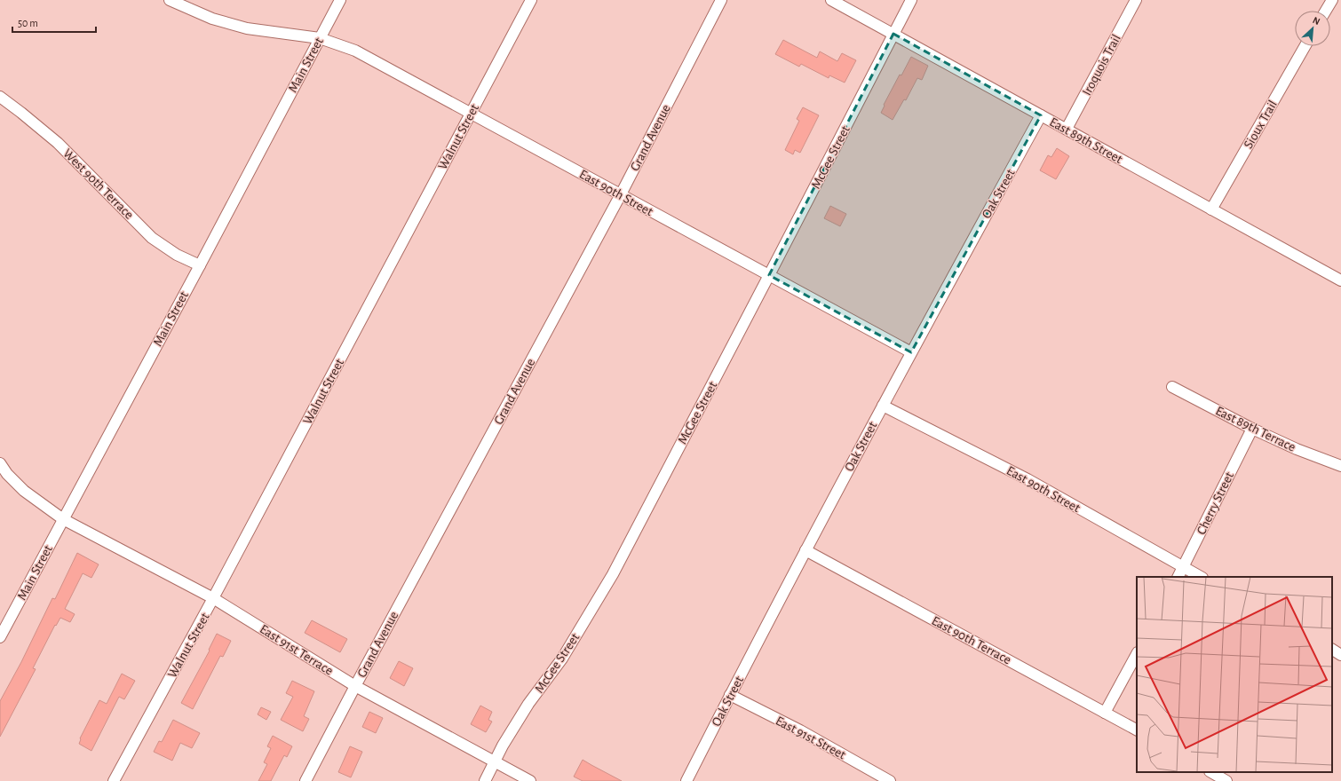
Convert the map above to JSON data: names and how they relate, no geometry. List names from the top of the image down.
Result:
{
  "streets": {
    "street": [
      "Main Street",
      "Iroquois Trail",
      "Sioux Trail",
      "Walnut Street",
      "Grand Avenue",
      "East 89th Street",
      "McGee Street",
      "West 90th Terrace",
      "East 90th Street",
      "Oak Street",
      "East 89th Terrace",
      "Cherry Street",
      "East 90th Terrace",
      "East 91st Terrace",
      "East 91st Street"
    ]
  },
  "crossings": [
    ["Main Street", "West 90th Terrace"],
    ["Main Street", "East 90th Street"],
    ["Main Street", "East 91st Terrace"],
    ["Iroquois Trail", "East 89th Street"],
    ["Sioux Trail", "East 89th Street"],
    ["Walnut Street", "East 90th Street"],
    ["Walnut Street", "East 91st Terrace"],
    ["Grand Avenue", "East 90th Street"],
    ["Grand Avenue", "East 91st Terrace"],
    ["East 89th Street", "McGee Street"],
    ["East 89th Street", "Oak Street"],
    ["McGee Street", "East 90th Street"],
    ["McGee Street", "East 91st Terrace"],
    ["East 90th Street", "Oak Street"],
    ["East 90th Street", "Cherry Street"],
    ["Oak Street", "East 90th Terrace"],
    ["Oak Street", "East 91st Street"],
    ["East 89th Terrace", "Cherry Street"]
  ],
  "scale_bar": "50 m",
  "north": "top right"
}
